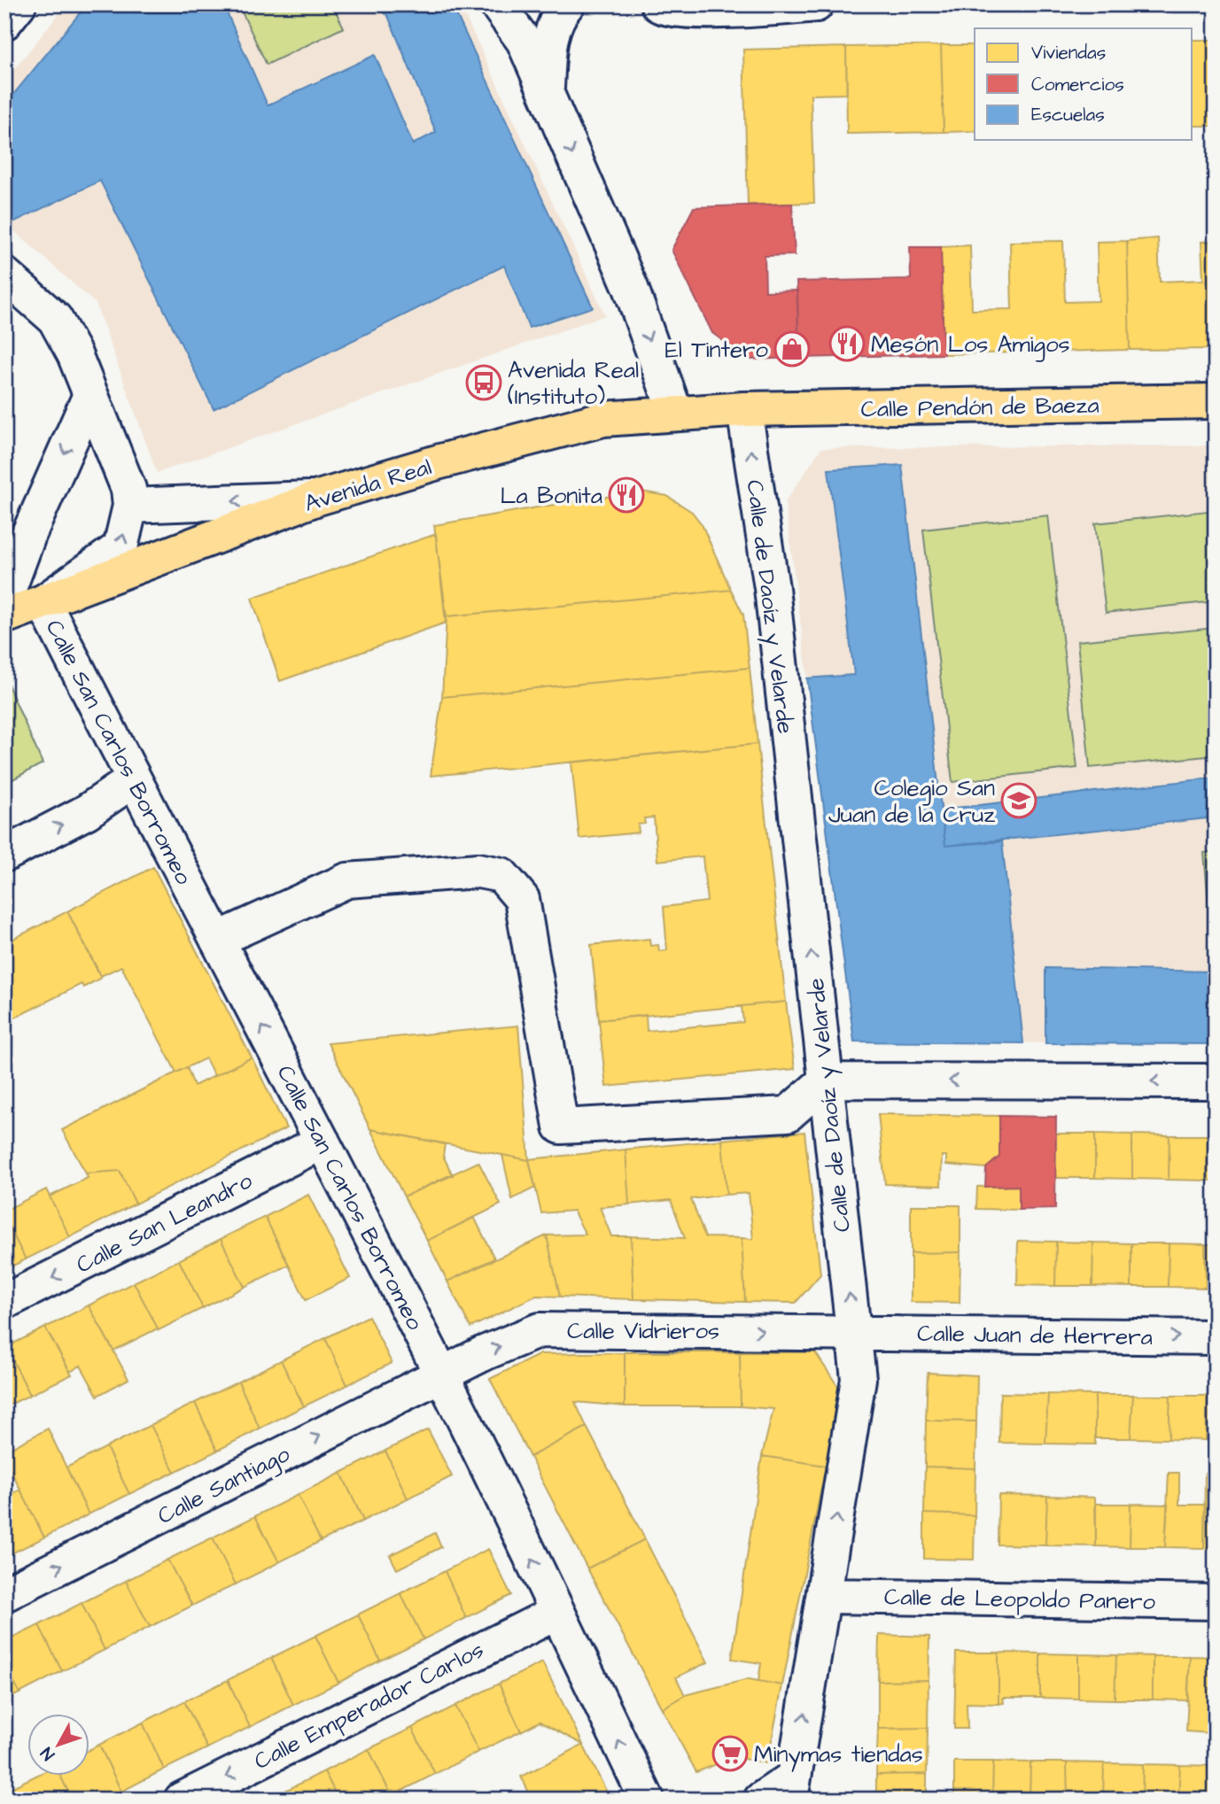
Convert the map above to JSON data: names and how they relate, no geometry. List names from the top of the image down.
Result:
{
  "streets": {
    "main road": ["Calle Pendón de Baeza", "Avenida Real"],
    "street": [
      "Calle de Daoíz y Velarde",
      "Calle San Carlos Borromeo",
      "Calle San Leandro",
      "Calle Vidrieros",
      "Calle Juan de Herrera",
      "Calle Santiago",
      "Calle de Leopoldo Panero",
      "Calle Emperador Carlos"
    ]
  },
  "crossings": [
    ["Calle Pendón de Baeza", "Avenida Real"],
    ["Calle Pendón de Baeza", "Calle de Daoíz y Velarde"],
    ["Avenida Real", "Calle de Daoíz y Velarde"],
    ["Avenida Real", "Calle San Carlos Borromeo"],
    ["Calle de Daoíz y Velarde", "Calle Vidrieros"],
    ["Calle de Daoíz y Velarde", "Calle Juan de Herrera"],
    ["Calle de Daoíz y Velarde", "Calle de Leopoldo Panero"],
    ["Calle San Carlos Borromeo", "Calle San Leandro"],
    ["Calle San Carlos Borromeo", "Calle Vidrieros"],
    ["Calle San Carlos Borromeo", "Calle Santiago"],
    ["Calle San Carlos Borromeo", "Calle Emperador Carlos"],
    ["Calle Vidrieros", "Calle Juan de Herrera"],
    ["Calle Vidrieros", "Calle Santiago"]
  ],
  "one_way": [
    "Calle de Daoíz y Velarde",
    "Calle San Carlos Borromeo",
    "Calle San Leandro",
    "Calle Vidrieros",
    "Calle Santiago",
    "Calle Emperador Carlos"
  ],
  "places": {
    "restaurant": ["Mesón Los Amigos", "La Bonita"],
    "shop": ["El Tintero"],
    "bus stop": ["Avenida Real (Instituto)"],
    "school or university": ["Colegio San Juan de la Cruz"],
    "supermarket": ["Minymas tiendas"]
  },
  "legend": ["Viviendas", "Comercios", "Escuelas"],
  "north": "bottom left"
}
